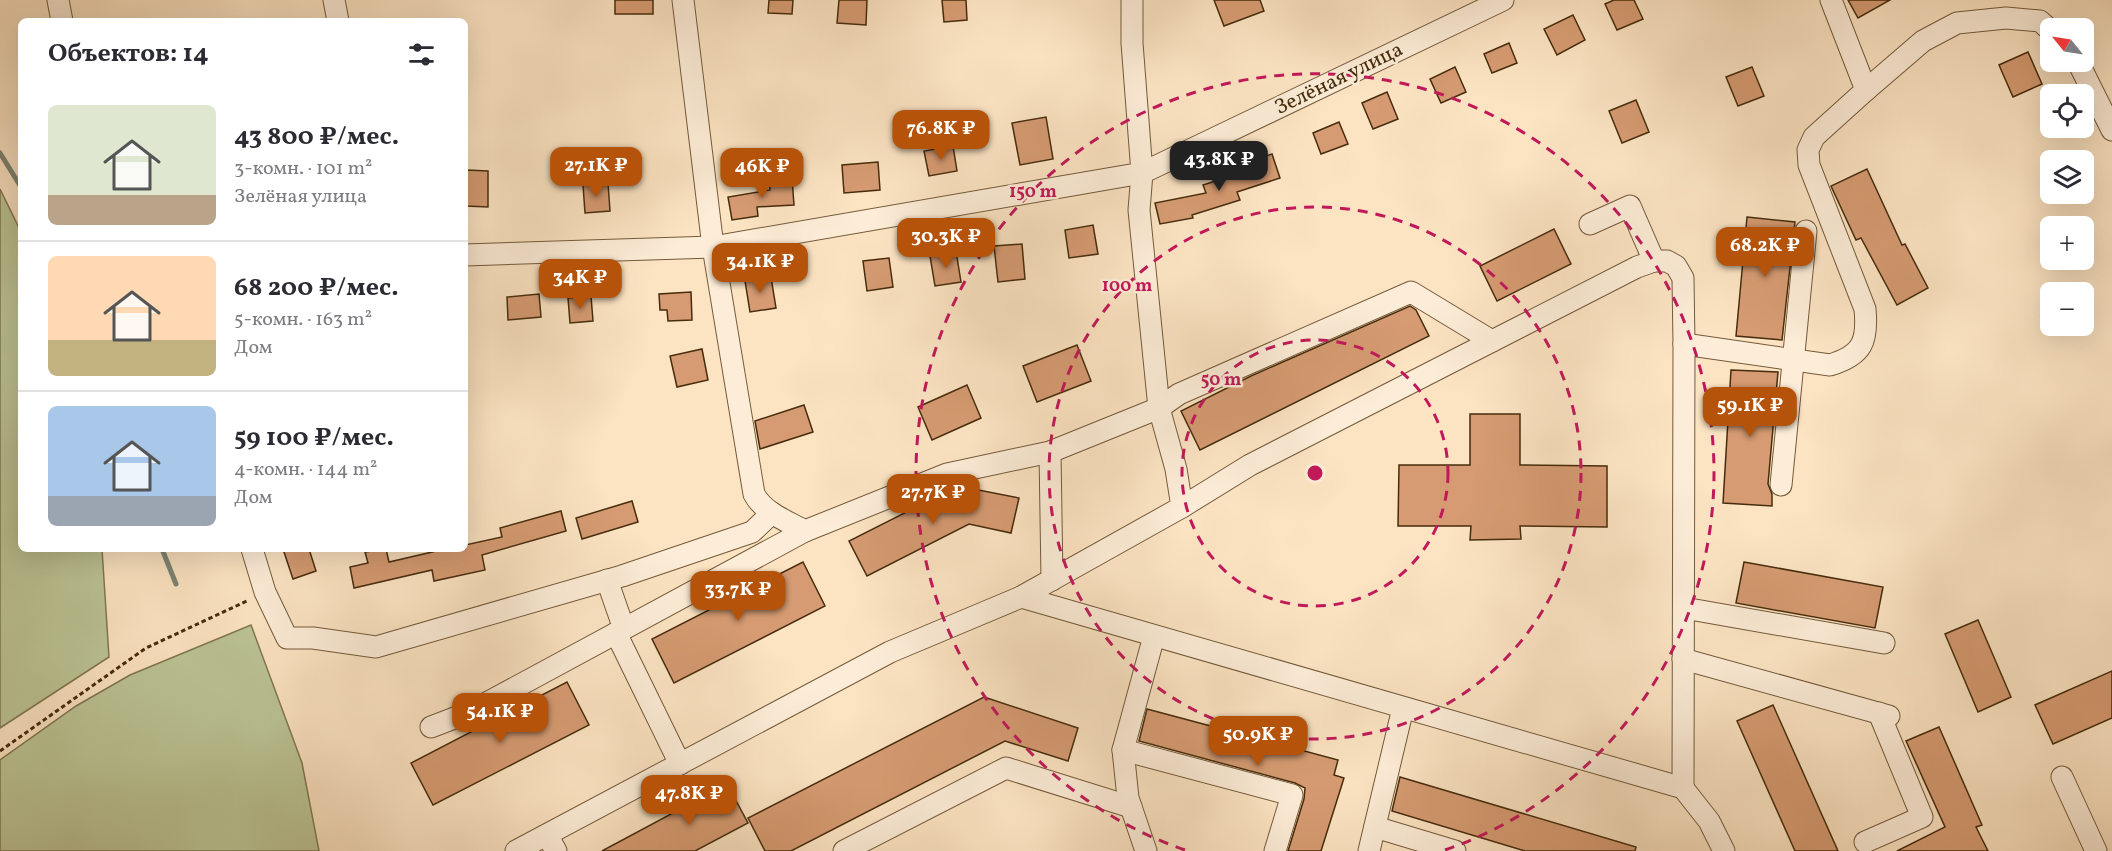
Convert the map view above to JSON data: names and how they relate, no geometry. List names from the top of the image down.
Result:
{
  "streets": {
    "street": ["Зелёная улица"]
  },
  "north": "top left",
  "page": {
    "map_buttons": ["+", "−"],
    "heading": "Объектов: 14",
    "list": [
      {
        "name": "43 800 ₽/мес.",
        "note": "3-комн. · 101 m² · Зелёная улица"
      },
      {
        "name": "68 200 ₽/мес.",
        "note": "5-комн. · 163 m² · Дом"
      },
      {
        "name": "59 100 ₽/мес.",
        "note": "4-комн. · 144 m² · Дом"
      }
    ],
    "price": [
      "76.8K ₽",
      "43.8K ₽",
      "27.1K ₽",
      "46K ₽",
      "30.3K ₽",
      "68.2K ₽",
      "34.1K ₽",
      "34K ₽",
      "59.1K ₽",
      "27.7K ₽",
      "33.7K ₽",
      "54.1K ₽",
      "50.9K ₽",
      "47.8K ₽"
    ]
  },
  "rings": ["150 m", "100 m", "50 m"]
}
